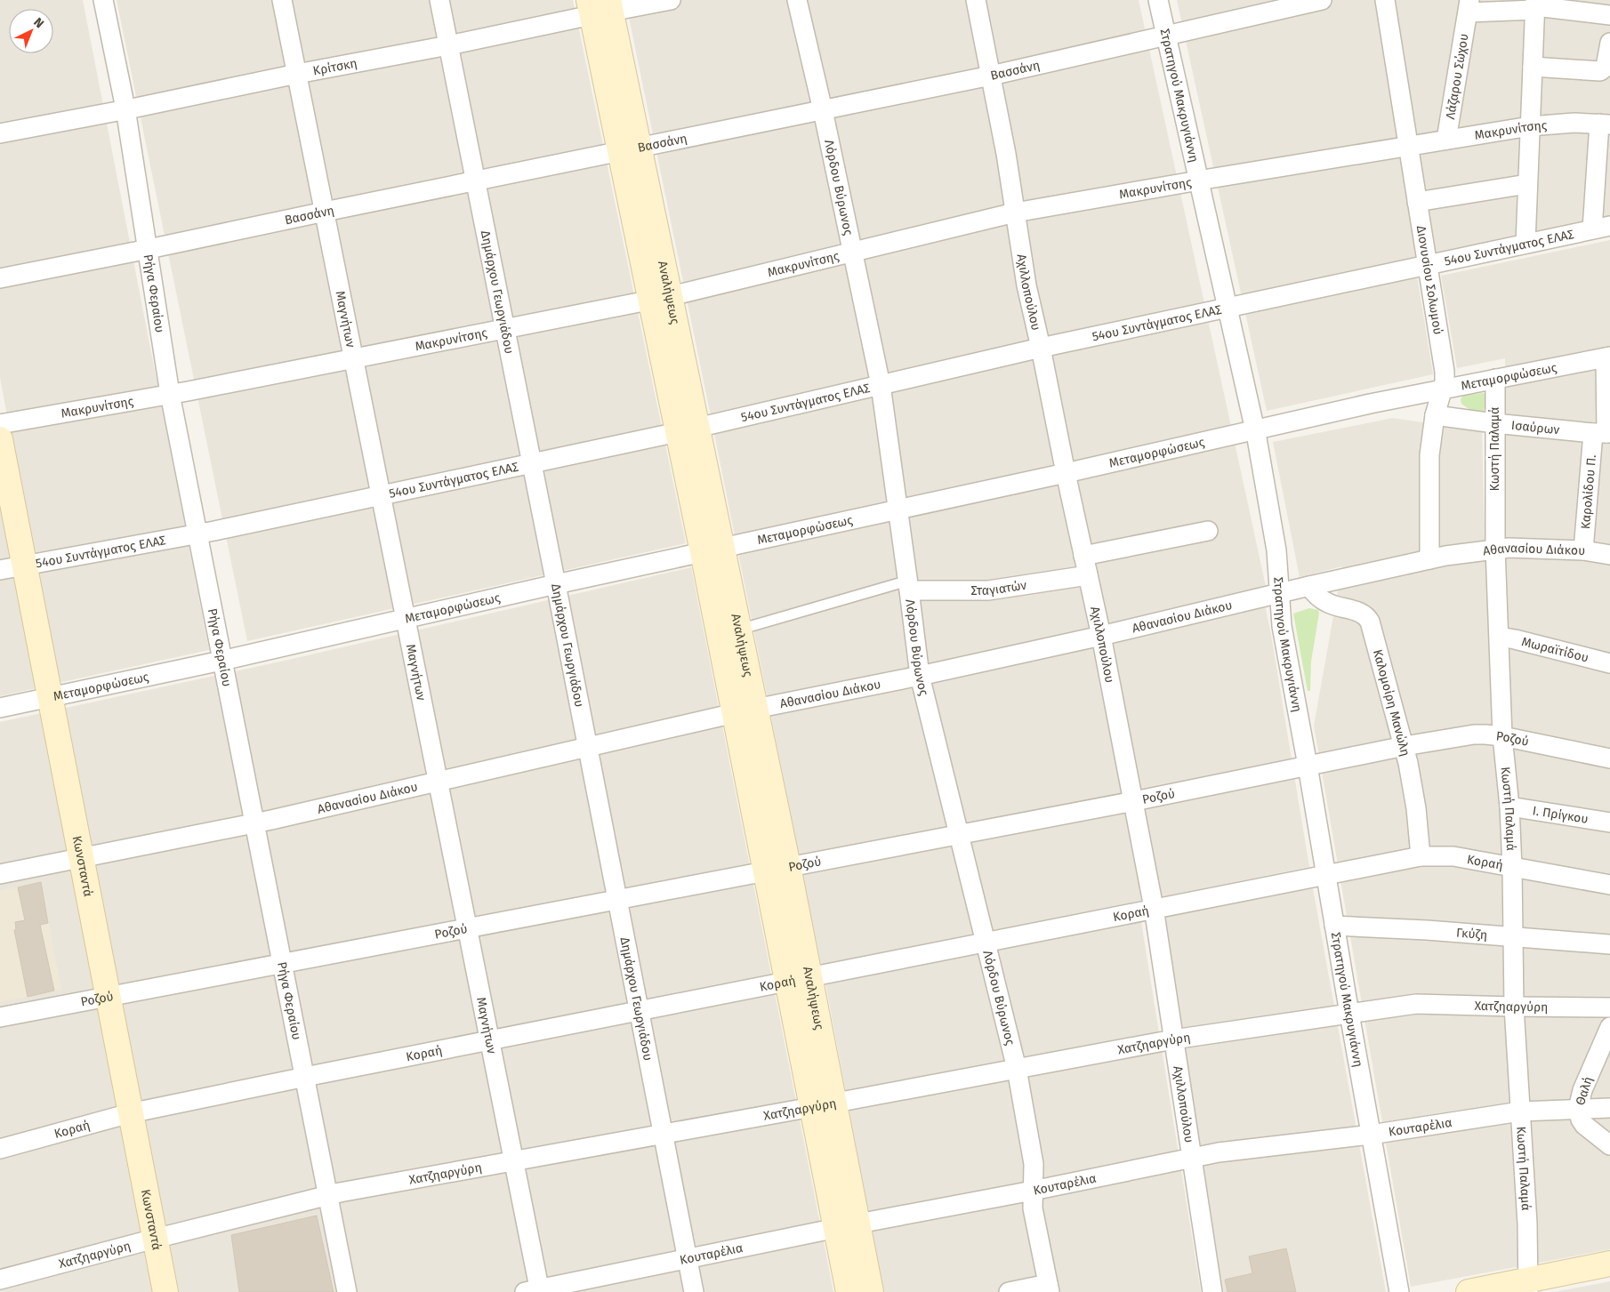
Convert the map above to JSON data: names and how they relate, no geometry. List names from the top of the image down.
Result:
{
  "streets": {
    "main road": ["Αναλήψεως", "Κωνσταντά"],
    "street": [
      "Κρίτσκη",
      "Βασσάνη",
      "Λάζαρου Σώχου",
      "Στρατηγού Μακρυγιάννη",
      "Μακρυνίτσης",
      "Λόρδου Βύρωνος",
      "54ου Συντάγματος ΕΛΑΣ",
      "Διονυσίου Σολωμού",
      "Αχιλλοπούλου",
      "Ρήγα Φεραίου",
      "Δημάρχου Γεωργιάδου",
      "Μαγνήτων",
      "Μεταμορφώσεως",
      "Ισαύρων",
      "Κωστή Παλαμά",
      "Καρολίδου Π.",
      "Αθανασίου Διάκου",
      "Σταγιατών",
      "Μωραϊτίδου",
      "Καλομοίρη Μανώλη",
      "Ροζού",
      "Ι. Πρίγκου",
      "Κοραή",
      "Γκύζη",
      "Χατζηαργύρη",
      "Θαλή",
      "Κουταρέλια"
    ]
  },
  "crossings": [
    ["Κρίτσκη", "Ρήγα Φεραίου"],
    ["Κρίτσκη", "Δημάρχου Γεωργιάδου"],
    ["Κρίτσκη", "Αναλήψεως"],
    ["Κρίτσκη", "Μαγνήτων"],
    ["Βασσάνη", "Στρατηγού Μακρυγιάννη"],
    ["Βασσάνη", "Λόρδου Βύρωνος"],
    ["Βασσάνη", "Αχιλλοπούλου"],
    ["Βασσάνη", "Ρήγα Φεραίου"],
    ["Βασσάνη", "Δημάρχου Γεωργιάδου"],
    ["Βασσάνη", "Αναλήψεως"],
    ["Βασσάνη", "Μαγνήτων"],
    ["Λάζαρου Σώχου", "Μακρυνίτσης"],
    ["Στρατηγού Μακρυγιάννη", "Μακρυνίτσης"],
    ["Στρατηγού Μακρυγιάννη", "54ου Συντάγματος ΕΛΑΣ"],
    ["Στρατηγού Μακρυγιάννη", "Μεταμορφώσεως"],
    ["Στρατηγού Μακρυγιάννη", "Αθανασίου Διάκου"],
    ["Στρατηγού Μακρυγιάννη", "Ροζού"],
    ["Στρατηγού Μακρυγιάννη", "Κοραή"],
    ["Στρατηγού Μακρυγιάννη", "Γκύζη"],
    ["Στρατηγού Μακρυγιάννη", "Χατζηαργύρη"],
    ["Στρατηγού Μακρυγιάννη", "Κουταρέλια"],
    ["Μακρυνίτσης", "Λόρδου Βύρωνος"],
    ["Μακρυνίτσης", "Διονυσίου Σολωμού"],
    ["Μακρυνίτσης", "Αχιλλοπούλου"],
    ["Μακρυνίτσης", "Ρήγα Φεραίου"],
    ["Μακρυνίτσης", "Δημάρχου Γεωργιάδου"],
    ["Μακρυνίτσης", "Αναλήψεως"],
    ["Μακρυνίτσης", "Μαγνήτων"],
    ["Λόρδου Βύρωνος", "54ου Συντάγματος ΕΛΑΣ"],
    ["Λόρδου Βύρωνος", "Μεταμορφώσεως"],
    ["Λόρδου Βύρωνος", "Αθανασίου Διάκου"],
    ["Λόρδου Βύρωνος", "Σταγιατών"],
    ["Λόρδου Βύρωνος", "Ροζού"],
    ["Λόρδου Βύρωνος", "Κοραή"],
    ["Λόρδου Βύρωνος", "Χατζηαργύρη"],
    ["Λόρδου Βύρωνος", "Κουταρέλια"],
    ["54ου Συντάγματος ΕΛΑΣ", "Διονυσίου Σολωμού"],
    ["54ου Συντάγματος ΕΛΑΣ", "Αχιλλοπούλου"],
    ["54ου Συντάγματος ΕΛΑΣ", "Ρήγα Φεραίου"],
    ["54ου Συντάγματος ΕΛΑΣ", "Δημάρχου Γεωργιάδου"],
    ["54ου Συντάγματος ΕΛΑΣ", "Αναλήψεως"],
    ["54ου Συντάγματος ΕΛΑΣ", "Μαγνήτων"],
    ["54ου Συντάγματος ΕΛΑΣ", "Κωνσταντά"],
    ["Διονυσίου Σολωμού", "Μεταμορφώσεως"],
    ["Διονυσίου Σολωμού", "Ισαύρων"],
    ["Διονυσίου Σολωμού", "Αθανασίου Διάκου"],
    ["Αχιλλοπούλου", "Μεταμορφώσεως"],
    ["Αχιλλοπούλου", "Αθανασίου Διάκου"],
    ["Αχιλλοπούλου", "Σταγιατών"],
    ["Αχιλλοπούλου", "Ροζού"],
    ["Αχιλλοπούλου", "Κοραή"],
    ["Αχιλλοπούλου", "Χατζηαργύρη"],
    ["Αχιλλοπούλου", "Κουταρέλια"],
    ["Ρήγα Φεραίου", "Μεταμορφώσεως"],
    ["Ρήγα Φεραίου", "Αθανασίου Διάκου"],
    ["Ρήγα Φεραίου", "Ροζού"],
    ["Ρήγα Φεραίου", "Κοραή"],
    ["Ρήγα Φεραίου", "Χατζηαργύρη"],
    ["Δημάρχου Γεωργιάδου", "Μεταμορφώσεως"],
    ["Δημάρχου Γεωργιάδου", "Αθανασίου Διάκου"],
    ["Δημάρχου Γεωργιάδου", "Ροζού"],
    ["Δημάρχου Γεωργιάδου", "Κοραή"],
    ["Δημάρχου Γεωργιάδου", "Χατζηαργύρη"],
    ["Δημάρχου Γεωργιάδου", "Κουταρέλια"],
    ["Αναλήψεως", "Μεταμορφώσεως"],
    ["Αναλήψεως", "Αθανασίου Διάκου"],
    ["Αναλήψεως", "Σταγιατών"],
    ["Αναλήψεως", "Ροζού"],
    ["Αναλήψεως", "Κοραή"],
    ["Αναλήψεως", "Χατζηαργύρη"],
    ["Αναλήψεως", "Κουταρέλια"],
    ["Μαγνήτων", "Μεταμορφώσεως"],
    ["Μαγνήτων", "Αθανασίου Διάκου"],
    ["Μαγνήτων", "Ροζού"],
    ["Μαγνήτων", "Κοραή"],
    ["Μαγνήτων", "Χατζηαργύρη"],
    ["Μαγνήτων", "Κουταρέλια"],
    ["Μεταμορφώσεως", "Κωστή Παλαμά"],
    ["Μεταμορφώσεως", "Καρολίδου Π."],
    ["Μεταμορφώσεως", "Κωνσταντά"],
    ["Ισαύρων", "Κωστή Παλαμά"],
    ["Ισαύρων", "Καρολίδου Π."],
    ["Κωστή Παλαμά", "Αθανασίου Διάκου"],
    ["Κωστή Παλαμά", "Μωραϊτίδου"],
    ["Κωστή Παλαμά", "Ροζού"],
    ["Κωστή Παλαμά", "Ι. Πρίγκου"],
    ["Κωστή Παλαμά", "Κοραή"],
    ["Κωστή Παλαμά", "Γκύζη"],
    ["Κωστή Παλαμά", "Χατζηαργύρη"],
    ["Κωστή Παλαμά", "Κουταρέλια"],
    ["Καρολίδου Π.", "Αθανασίου Διάκου"],
    ["Αθανασίου Διάκου", "Καλομοίρη Μανώλη"],
    ["Αθανασίου Διάκου", "Κωνσταντά"],
    ["Καλομοίρη Μανώλη", "Ροζού"],
    ["Καλομοίρη Μανώλη", "Κοραή"],
    ["Ροζού", "Κωνσταντά"],
    ["Κοραή", "Κωνσταντά"],
    ["Κωνσταντά", "Χατζηαργύρη"],
    ["Θαλή", "Κουταρέλια"]
  ],
  "north": "top right"
}
